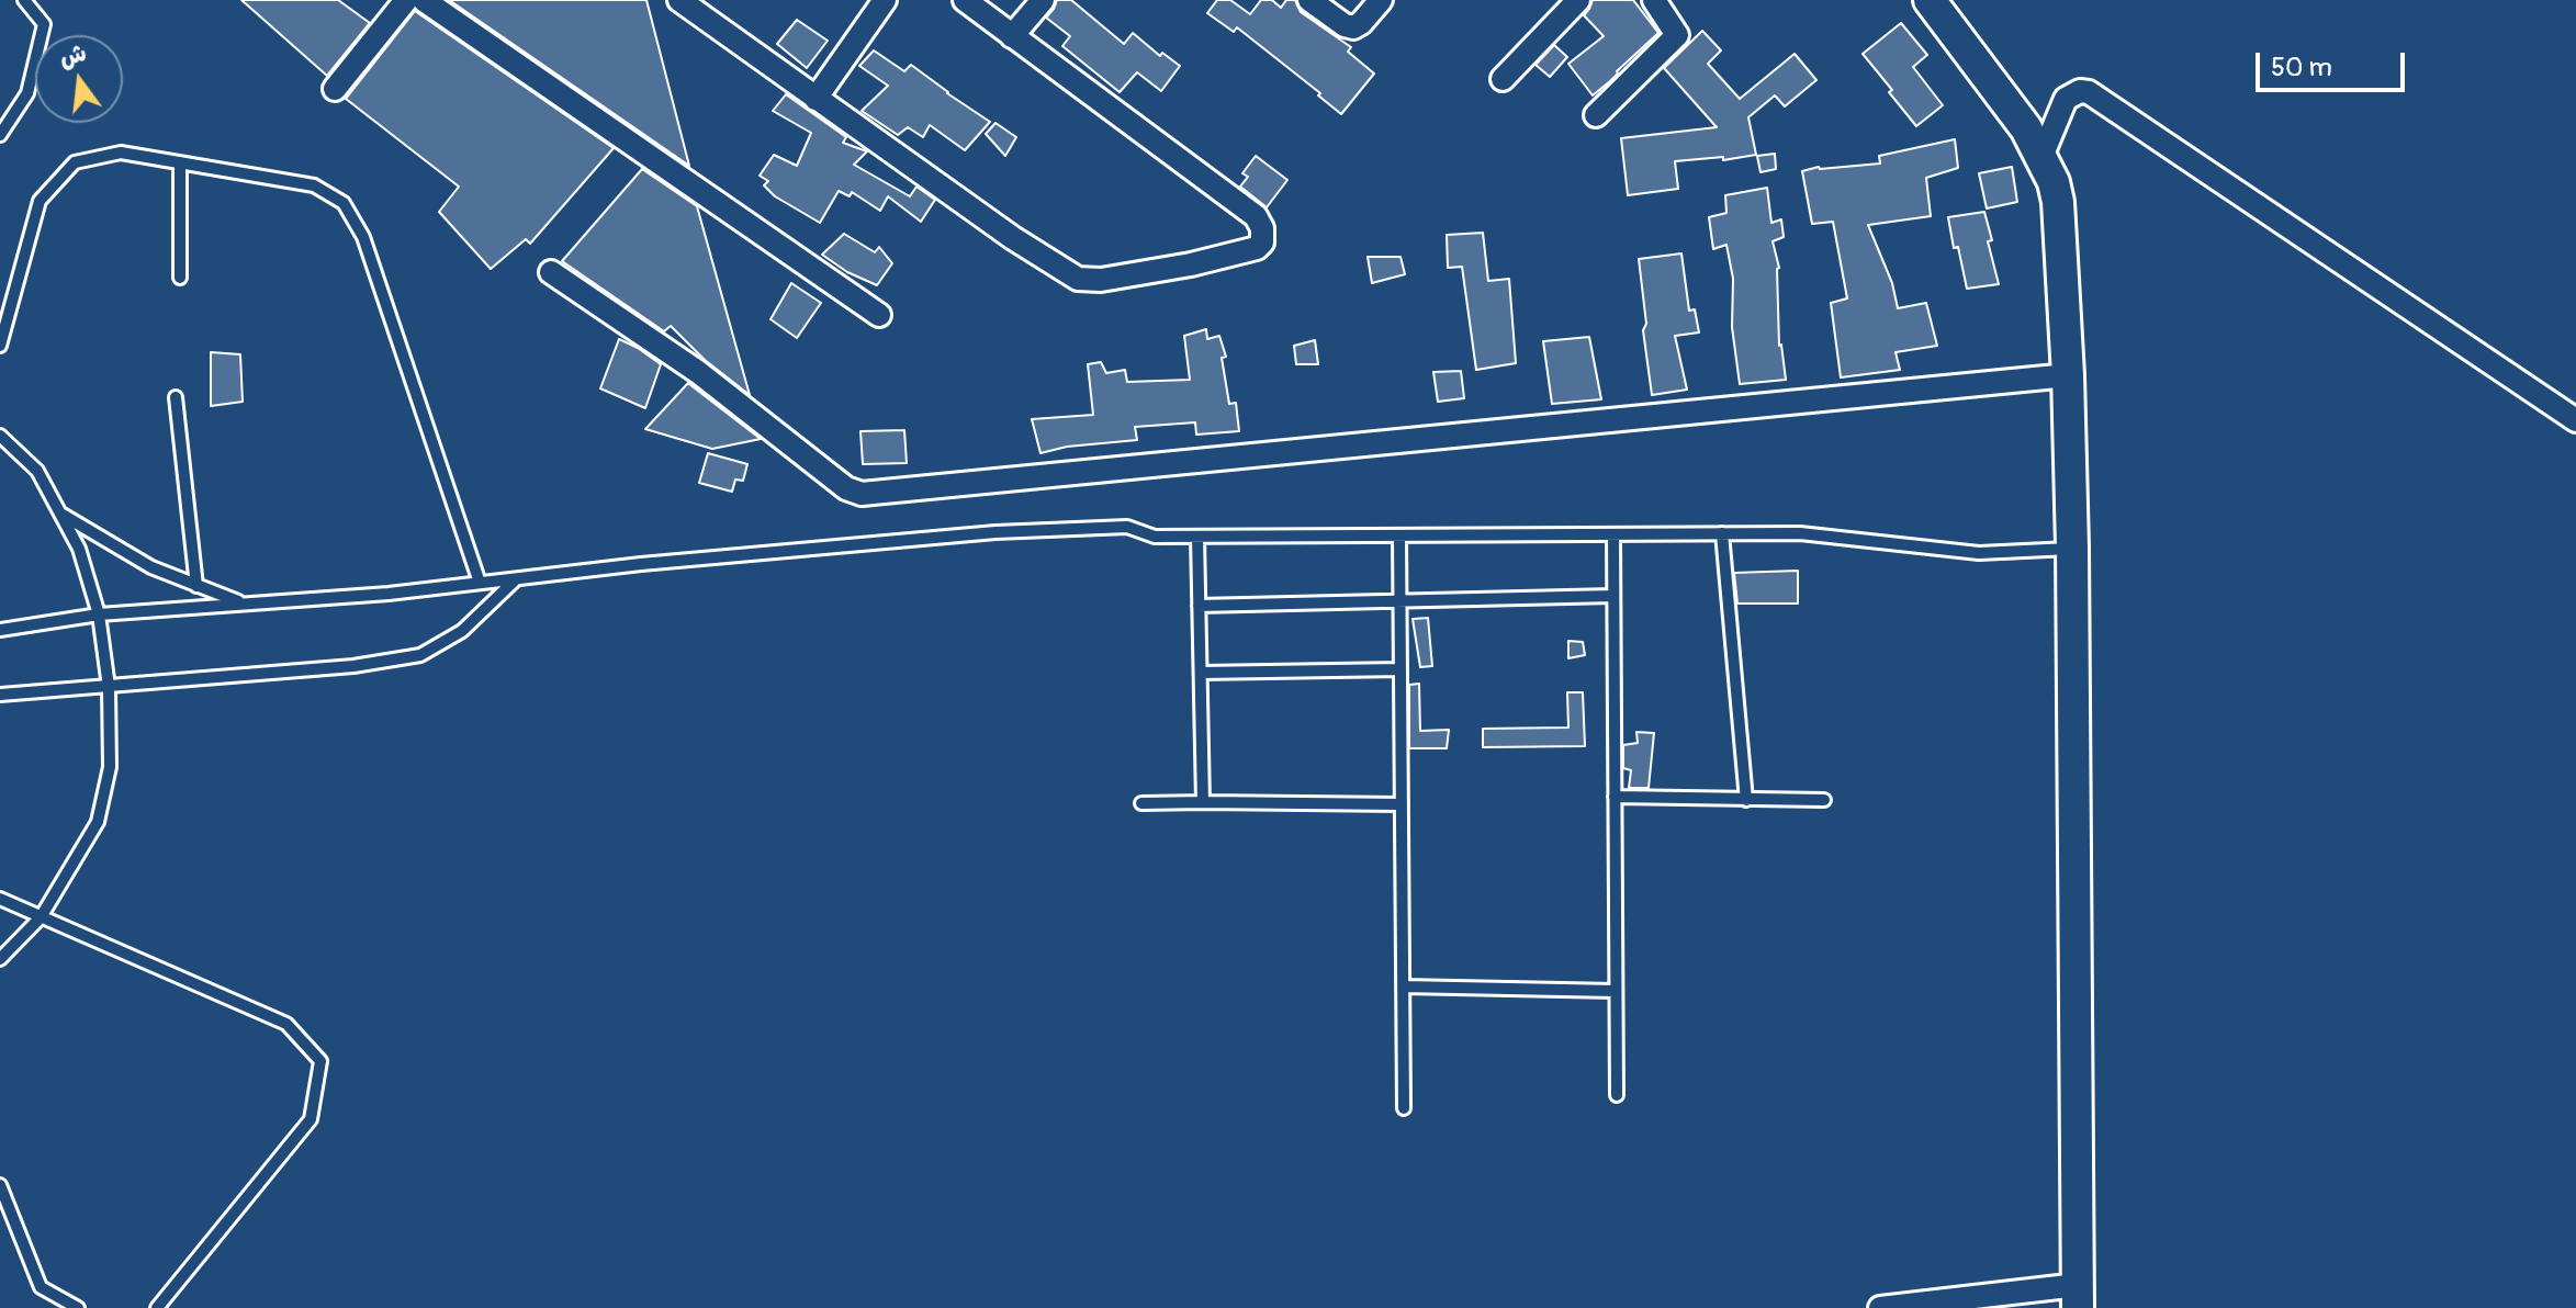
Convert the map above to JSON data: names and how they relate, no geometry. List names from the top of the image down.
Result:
{
  "scale_bar": "50 m",
  "north": "top"
}
